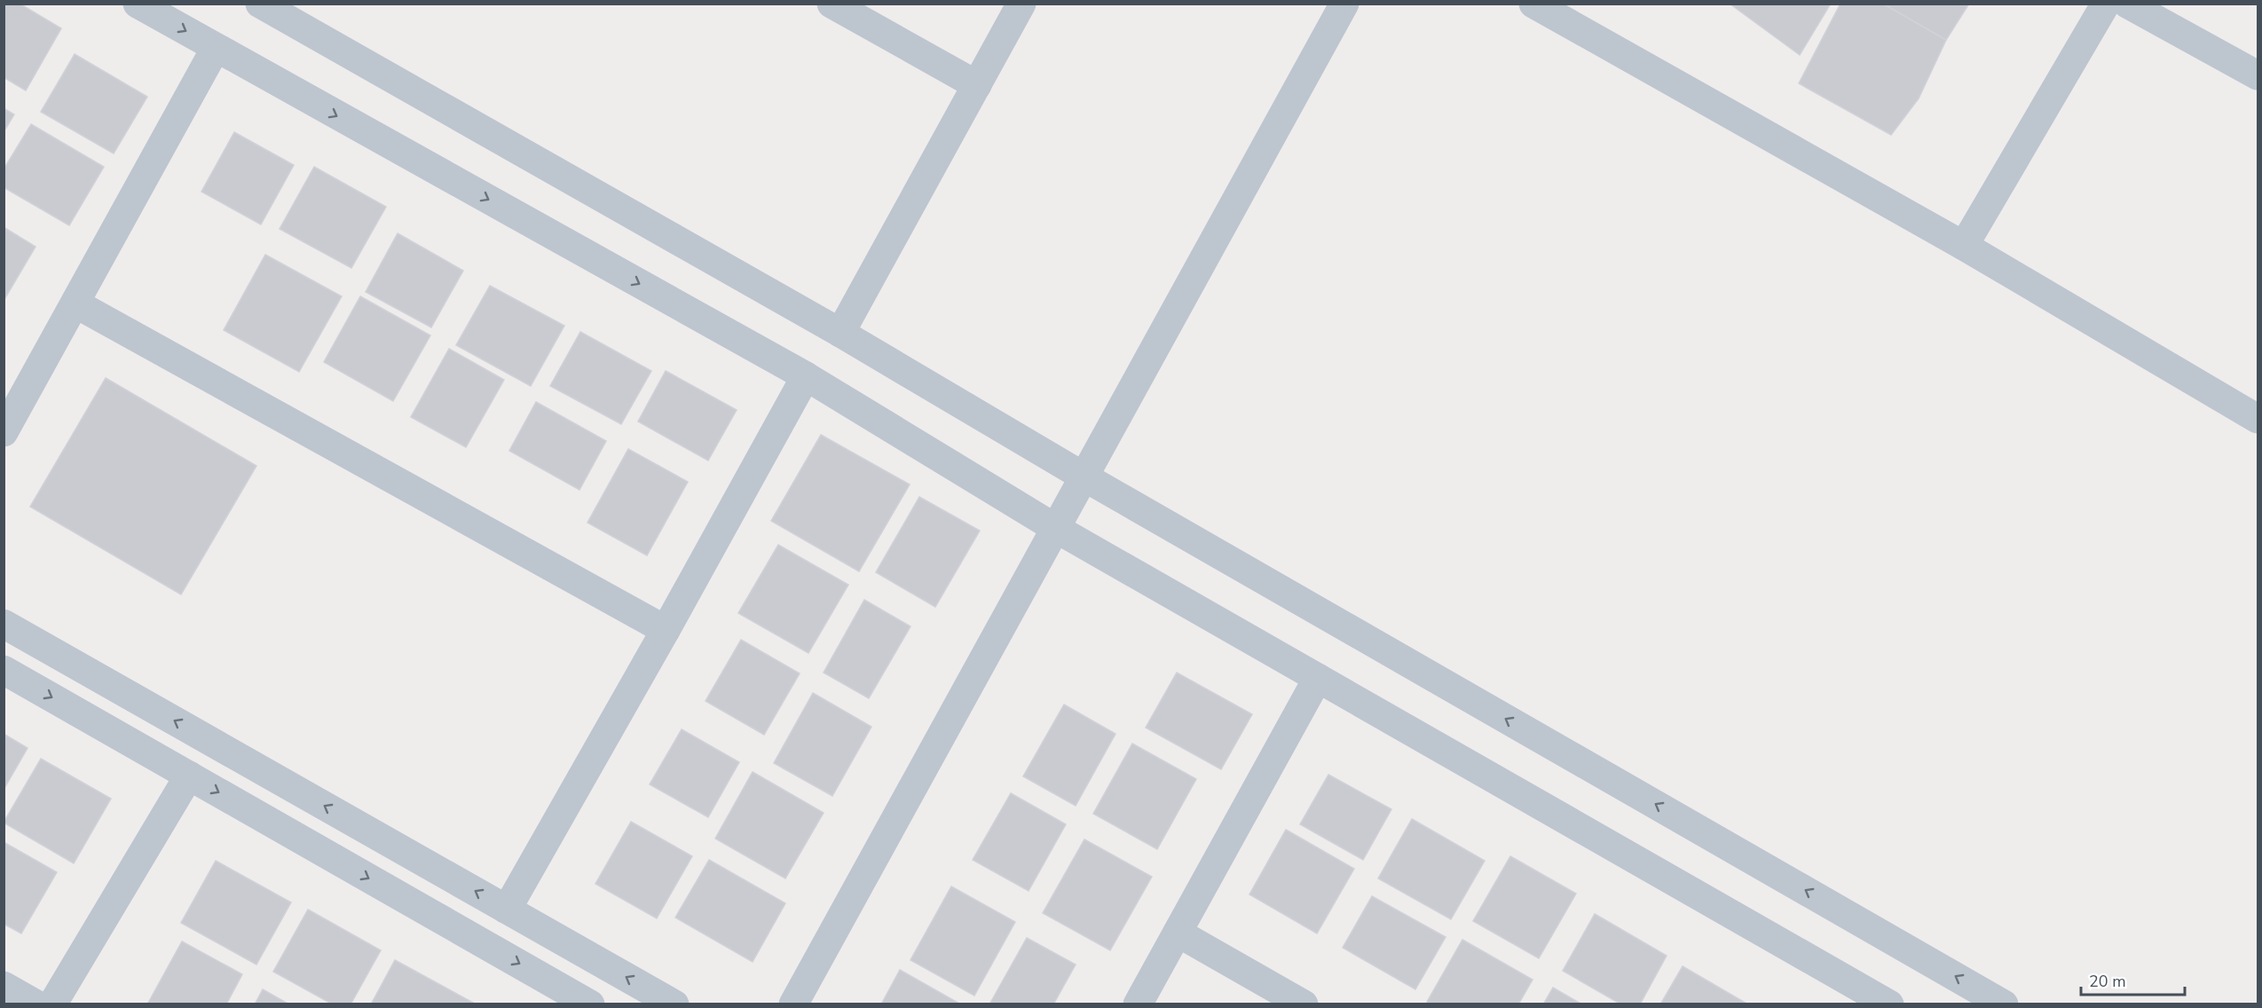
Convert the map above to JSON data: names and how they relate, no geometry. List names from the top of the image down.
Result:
{
  "scale_bar": "20 m"
}
